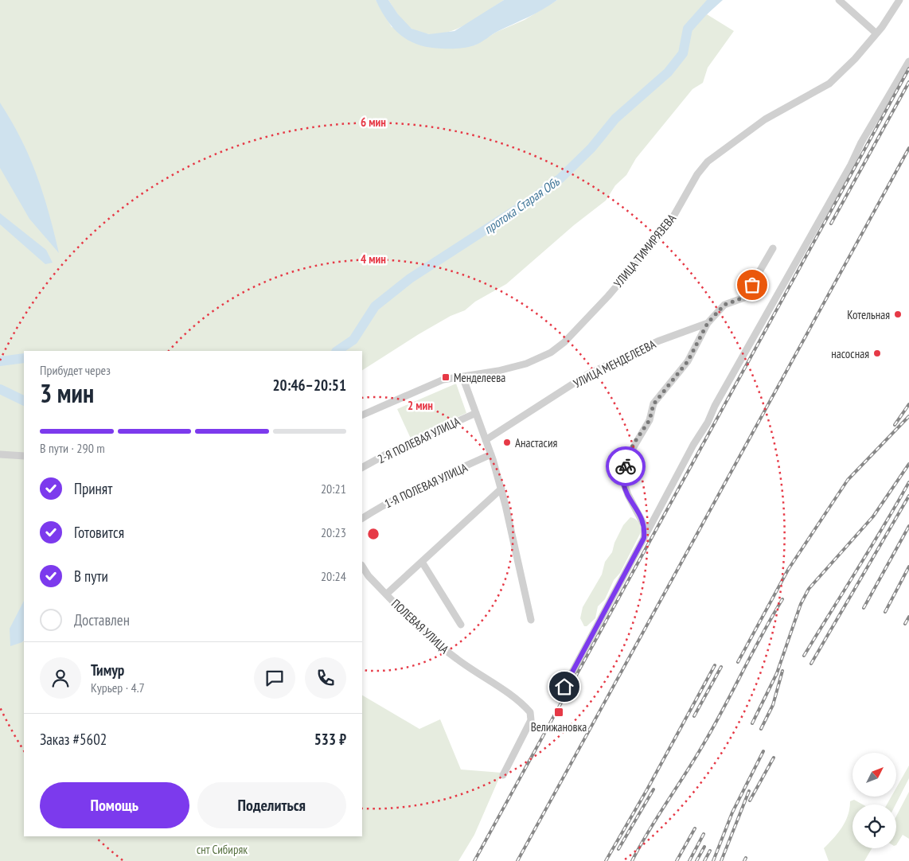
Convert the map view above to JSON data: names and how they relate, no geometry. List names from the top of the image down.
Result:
{
  "streets": {
    "street": [
      "УЛИЦА ТИМИРЯЗЕВА",
      "УЛИЦА МЕНДЕЛЕЕВА",
      "2-Я ПОЛЕВАЯ УЛИЦА",
      "1-Я ПОЛЕВАЯ УЛИЦА",
      "ПОЛЕВАЯ УЛИЦА"
    ]
  },
  "water": ["протока Старая Обь"],
  "parks": ["снт Сибиряк"],
  "places": {
    "other": ["Котельная", "насосная", "Анастасия"],
    "transit": ["Менделеева", "Велижановка"]
  },
  "north": "top right",
  "page": {
    "heading": ["3 мин", "Прибудет через", "20:46–20:51"],
    "panel": [
      "Тимур",
      "Курьер · 4.7",
      "Заказ #5602",
      "533 ₽"
    ],
    "bar": "В пути · 290 m",
    "list": [
      ["Принят", "20:21"],
      ["Готовится", "20:23"],
      ["В пути", "20:24"],
      "Доставлен"
    ],
    "buttons": ["Помощь", "Поделиться"]
  },
  "rings": ["6 мин", "4 мин", "2 мин"]
}
